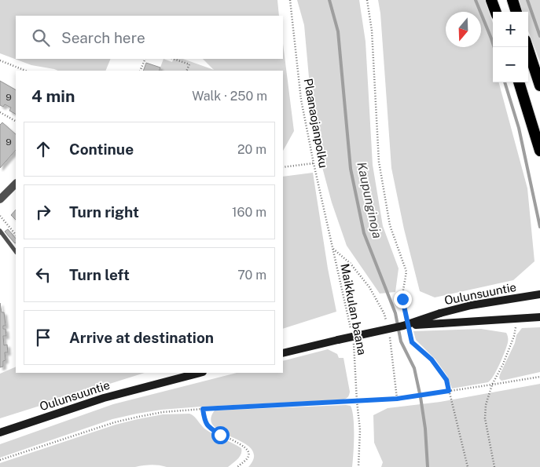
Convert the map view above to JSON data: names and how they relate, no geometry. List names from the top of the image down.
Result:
{
  "streets": {
    "main road": ["Oulunsuuntie"],
    "path": ["Plaanaojanpolku", "Maikkulan baana"]
  },
  "crossings": [
    ["Plaanaojanpolku", "Maikkulan baana"]
  ],
  "water": ["Kaupunginoja"],
  "house_numbers": ["9", "9"],
  "north": "bottom",
  "page": {
    "map_buttons": ["+", "−"],
    "search": "Search here",
    "heading": ["4 min", "Walk · 250 m"],
    "list": [
      ["Continue", "20 m"],
      ["Turn right", "160 m"],
      ["Turn left", "70 m"],
      "Arrive at destination"
    ]
  }
}
